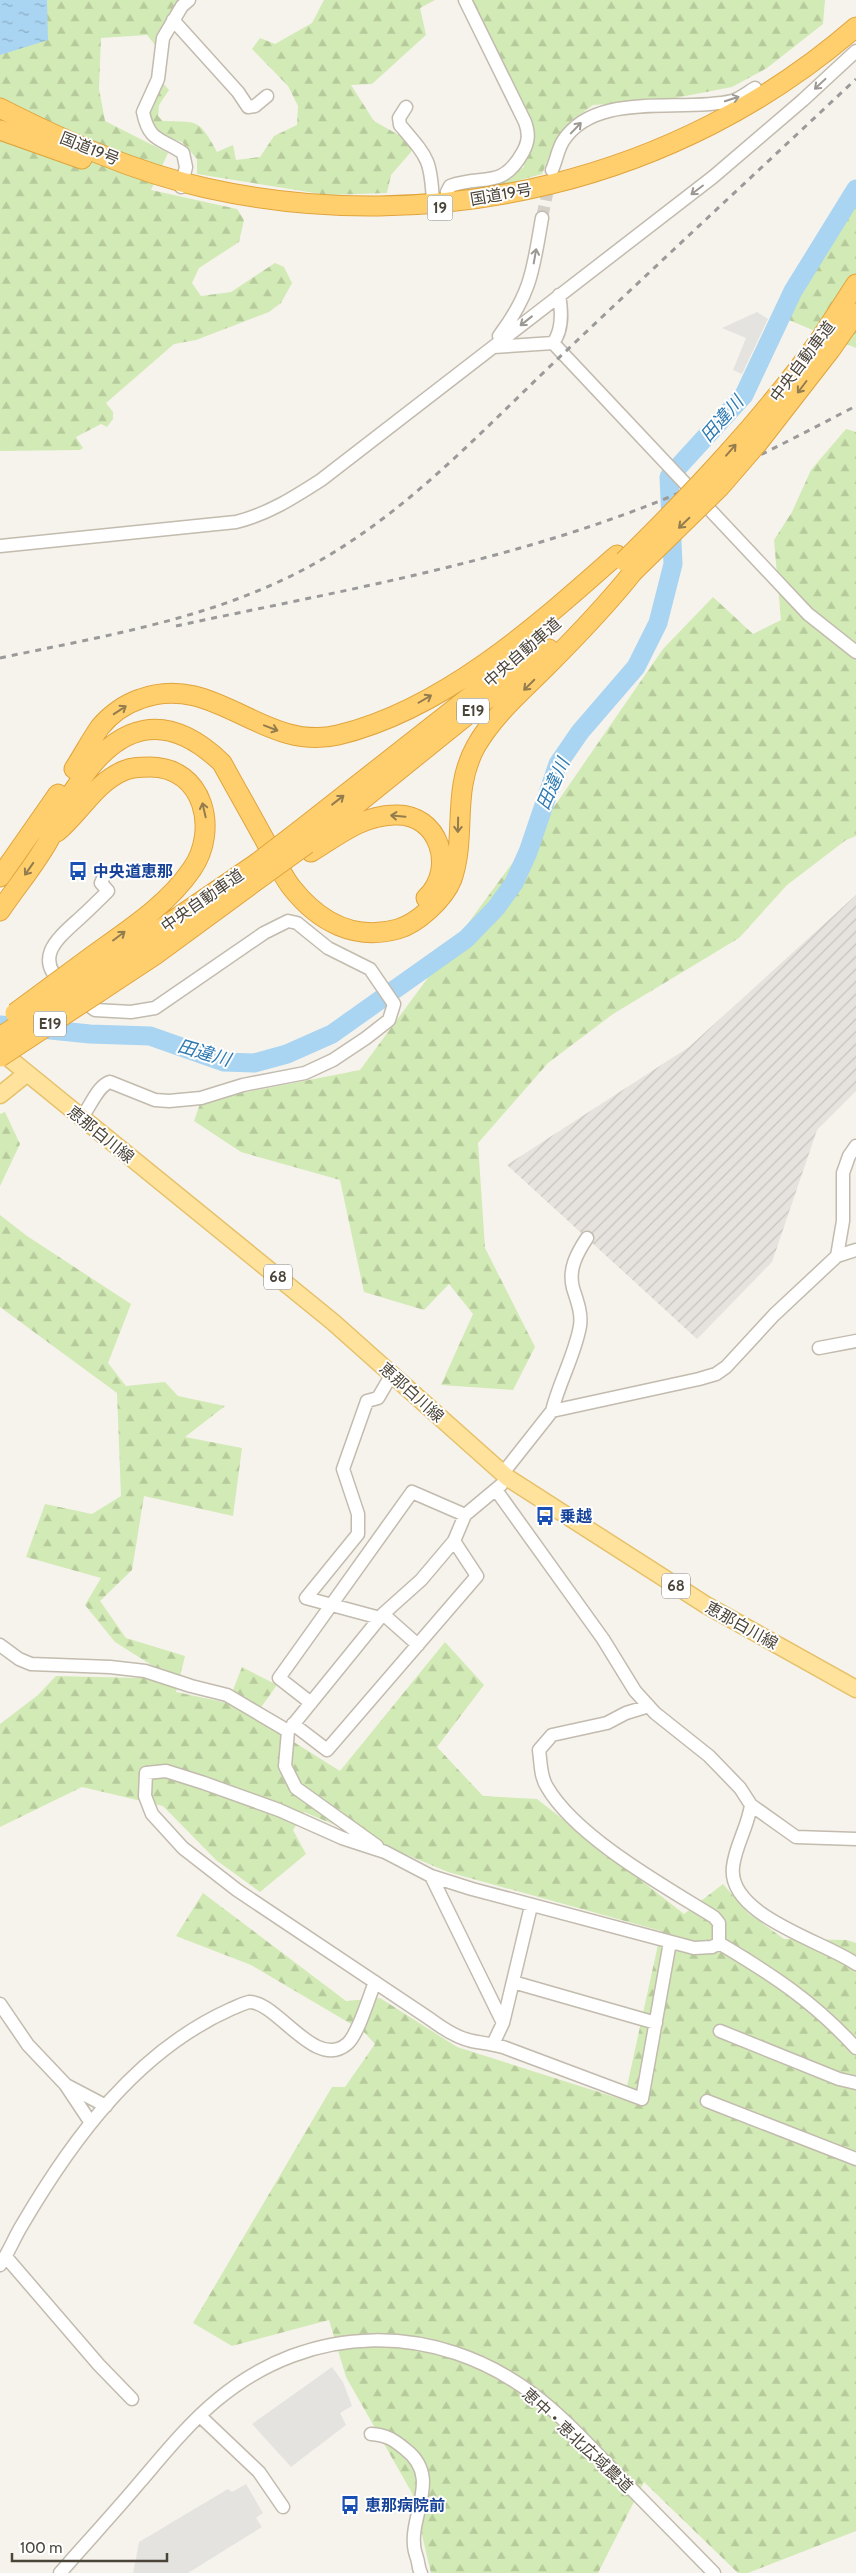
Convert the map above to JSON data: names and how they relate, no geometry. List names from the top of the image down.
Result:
{
  "streets": {
    "highway": [
      "国道19号",
      "19",
      "中央自動車道",
      "E19"
    ],
    "main road": ["恵那白川線", "68"],
    "street": ["恵中・恵北広域農道"]
  },
  "water": ["田違川"],
  "places": {
    "bus stop": ["中央道恵那", "乗越", "恵那病院前"]
  },
  "scale_bar": "100 m"
}
